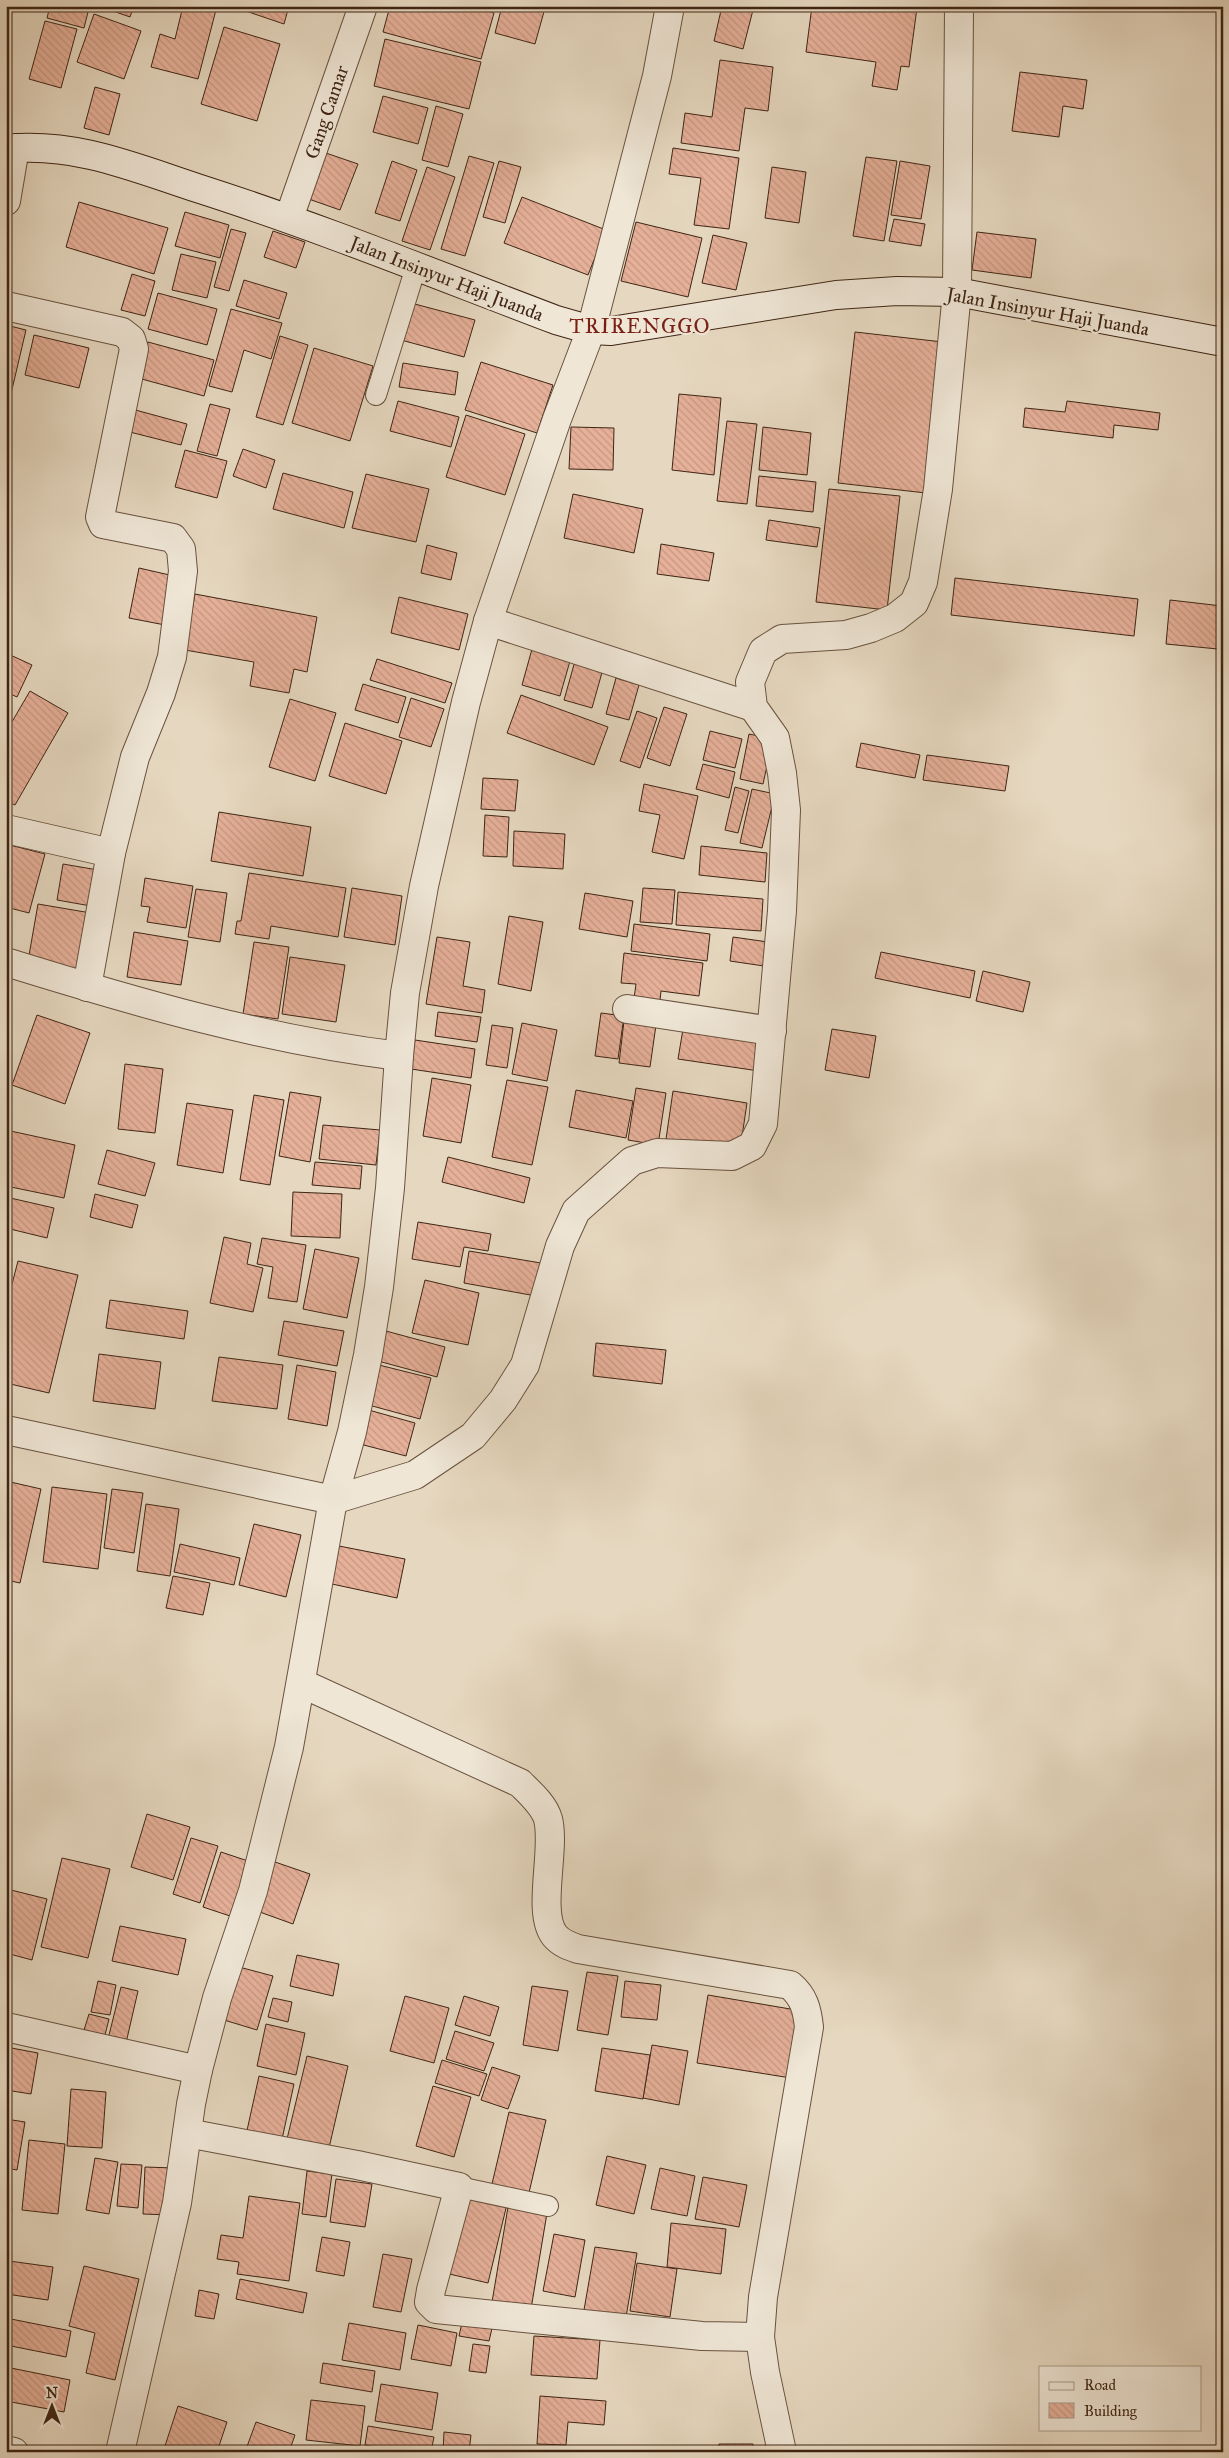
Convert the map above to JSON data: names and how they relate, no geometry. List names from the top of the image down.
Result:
{
  "streets": {
    "street": ["Gang Camar", "Jalan Insinyur Haji Juanda"]
  },
  "crossings": [
    ["Gang Camar", "Jalan Insinyur Haji Juanda"]
  ],
  "districts": ["TRIRENGGO"],
  "legend": ["Road", "Building"],
  "north": "top"
}
